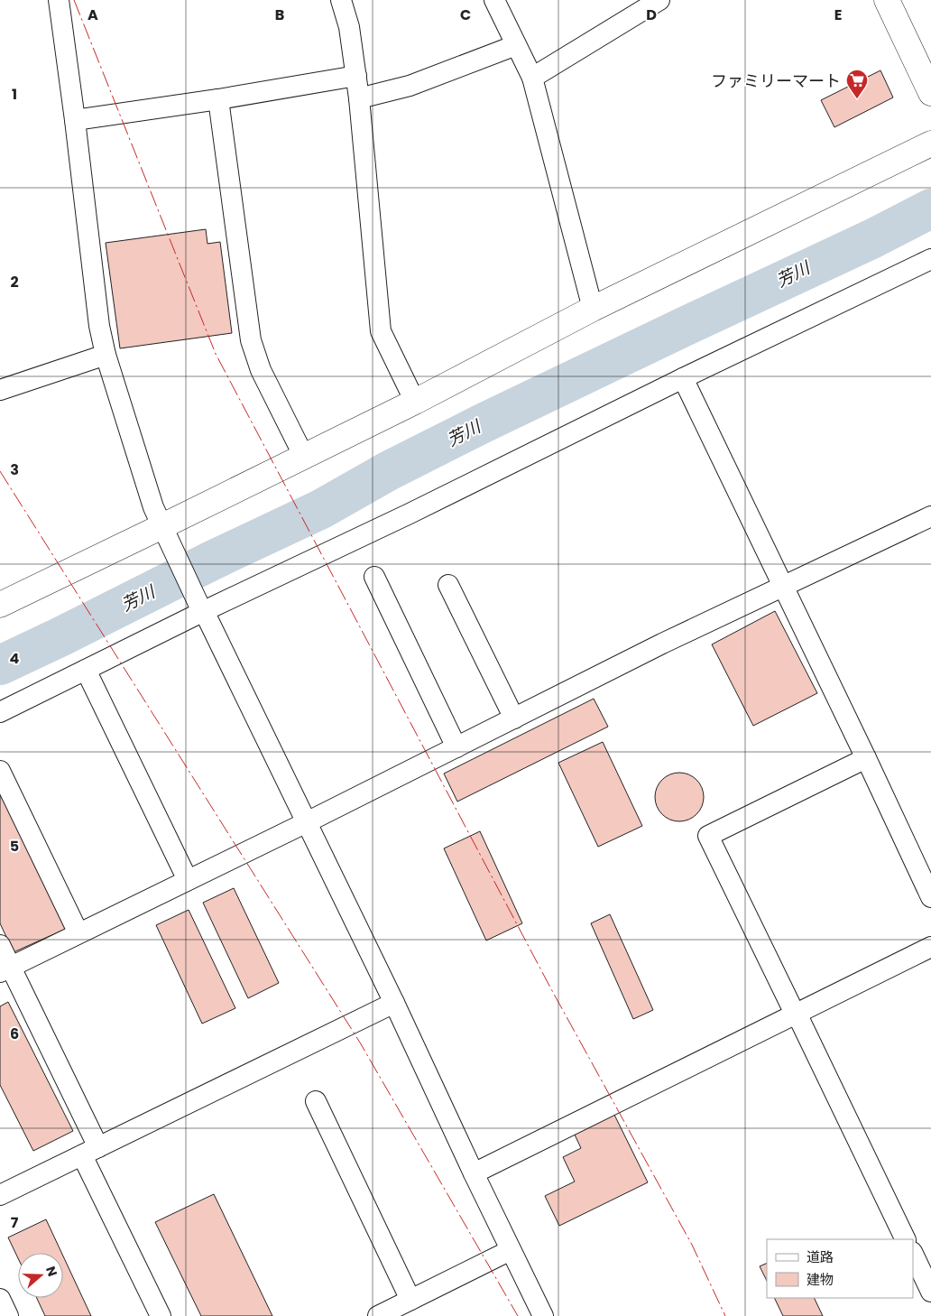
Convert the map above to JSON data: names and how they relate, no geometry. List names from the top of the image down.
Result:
{
  "water": ["芳川"],
  "places": {
    "supermarket": ["ファミリーマート"]
  },
  "legend": ["道路", "建物"],
  "north": "right",
  "grid": {
    "columns": [
      "A",
      "B",
      "C",
      "D",
      "E"
    ],
    "rows": [
      "1",
      "2",
      "3",
      "4",
      "5",
      "6",
      "7"
    ]
  }
}
